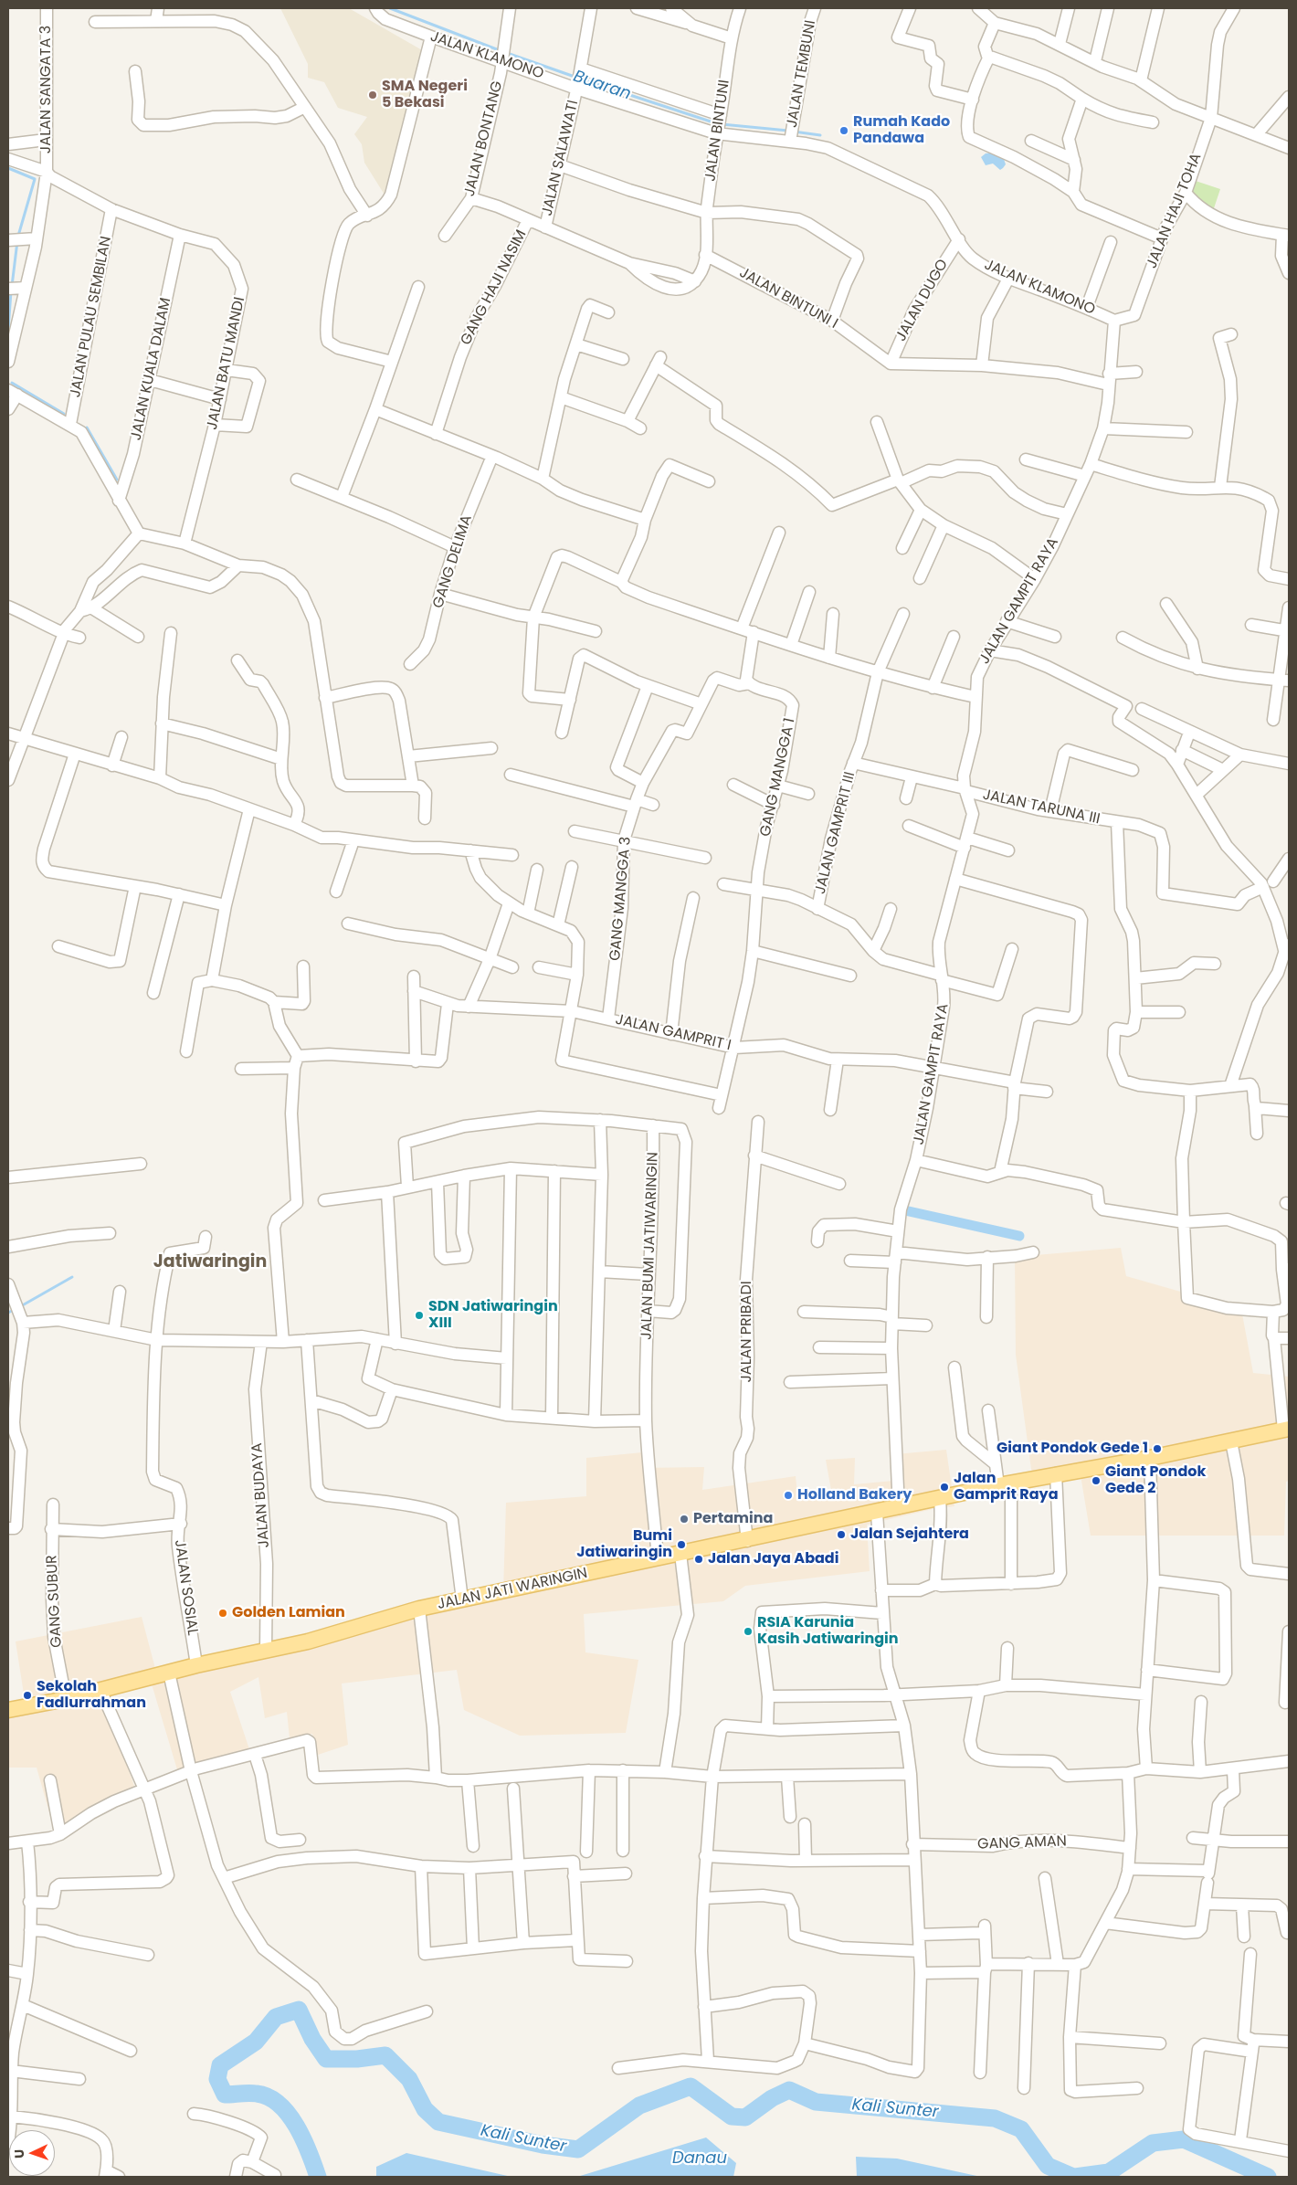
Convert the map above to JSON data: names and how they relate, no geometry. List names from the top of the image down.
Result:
{
  "streets": {
    "main road": ["JALAN JATI WARINGIN"],
    "street": [
      "JALAN KLAMONO",
      "JALAN TEMBUNI",
      "JALAN SANGATA 3",
      "JALAN BINTUNI",
      "JALAN BONTANG",
      "JALAN SALAWATI",
      "JALAN HAJI TOHA",
      "GANG HAJI NASIM",
      "JALAN BINTUNI I",
      "JALAN DUGO",
      "JALAN PULAU SEMBILAN",
      "JALAN BATU MANDI",
      "JALAN KUALA DALAM",
      "GANG DELIMA",
      "JALAN GAMPIT RAYA",
      "GANG MANGGA 1",
      "JALAN TARUNA III",
      "JALAN GAMPRIT III",
      "GANG MANGGA 3",
      "JALAN GAMPRIT I",
      "JALAN BUMI JATIWARINGIN",
      "JALAN PRIBADI",
      "JALAN BUDAYA",
      "JALAN SOSIAL",
      "GANG SUBUR",
      "GANG AMAN"
    ]
  },
  "crossings": [
    ["JALAN KLAMONO", "JALAN TEMBUNI"],
    ["JALAN KLAMONO", "JALAN BINTUNI"],
    ["JALAN KLAMONO", "JALAN BONTANG"],
    ["JALAN KLAMONO", "JALAN SALAWATI"],
    ["JALAN KLAMONO", "JALAN HAJI TOHA"],
    ["JALAN KLAMONO", "JALAN DUGO"],
    ["JALAN KLAMONO", "JALAN GAMPIT RAYA"],
    ["JALAN SANGATA 3", "JALAN BATU MANDI"],
    ["JALAN BINTUNI", "JALAN BINTUNI I"],
    ["JALAN HAJI TOHA", "JALAN GAMPIT RAYA"],
    ["JALAN BINTUNI I", "JALAN DUGO"],
    ["JALAN PULAU SEMBILAN", "JALAN BATU MANDI"],
    ["JALAN BATU MANDI", "JALAN KUALA DALAM"],
    ["JALAN GAMPIT RAYA", "JALAN TARUNA III"],
    ["JALAN GAMPIT RAYA", "JALAN GAMPRIT III"],
    ["JALAN GAMPIT RAYA", "JALAN GAMPRIT I"],
    ["JALAN GAMPIT RAYA", "JALAN JATI WARINGIN"],
    ["GANG MANGGA 1", "JALAN GAMPRIT I"],
    ["JALAN TARUNA III", "JALAN GAMPRIT III"],
    ["GANG MANGGA 3", "JALAN GAMPRIT I"],
    ["JALAN BUMI JATIWARINGIN", "JALAN JATI WARINGIN"],
    ["JALAN PRIBADI", "JALAN JATI WARINGIN"],
    ["JALAN BUDAYA", "JALAN JATI WARINGIN"],
    ["JALAN SOSIAL", "JALAN JATI WARINGIN"],
    ["JALAN JATI WARINGIN", "GANG SUBUR"]
  ],
  "districts": ["Jatiwaringin"],
  "water": ["Buaran", "Kali Sunter", "Danau"],
  "places": [
    "SMA Negeri 5 Bekasi",
    "Rumah Kado Pandawa",
    "SDN Jatiwaringin XIII",
    "Giant Pondok Gede 1",
    "Giant Pondok Gede 2",
    "Jalan Gamprit Raya",
    "Holland Bakery",
    "Pertamina",
    "Jalan Sejahtera",
    "Bumi Jatiwaringin",
    "Jalan Jaya Abadi",
    "Golden Lamian",
    "RSIA Karunia Kasih Jatiwaringin",
    "Sekolah Fadlurrahman"
  ],
  "north": "left"
}
